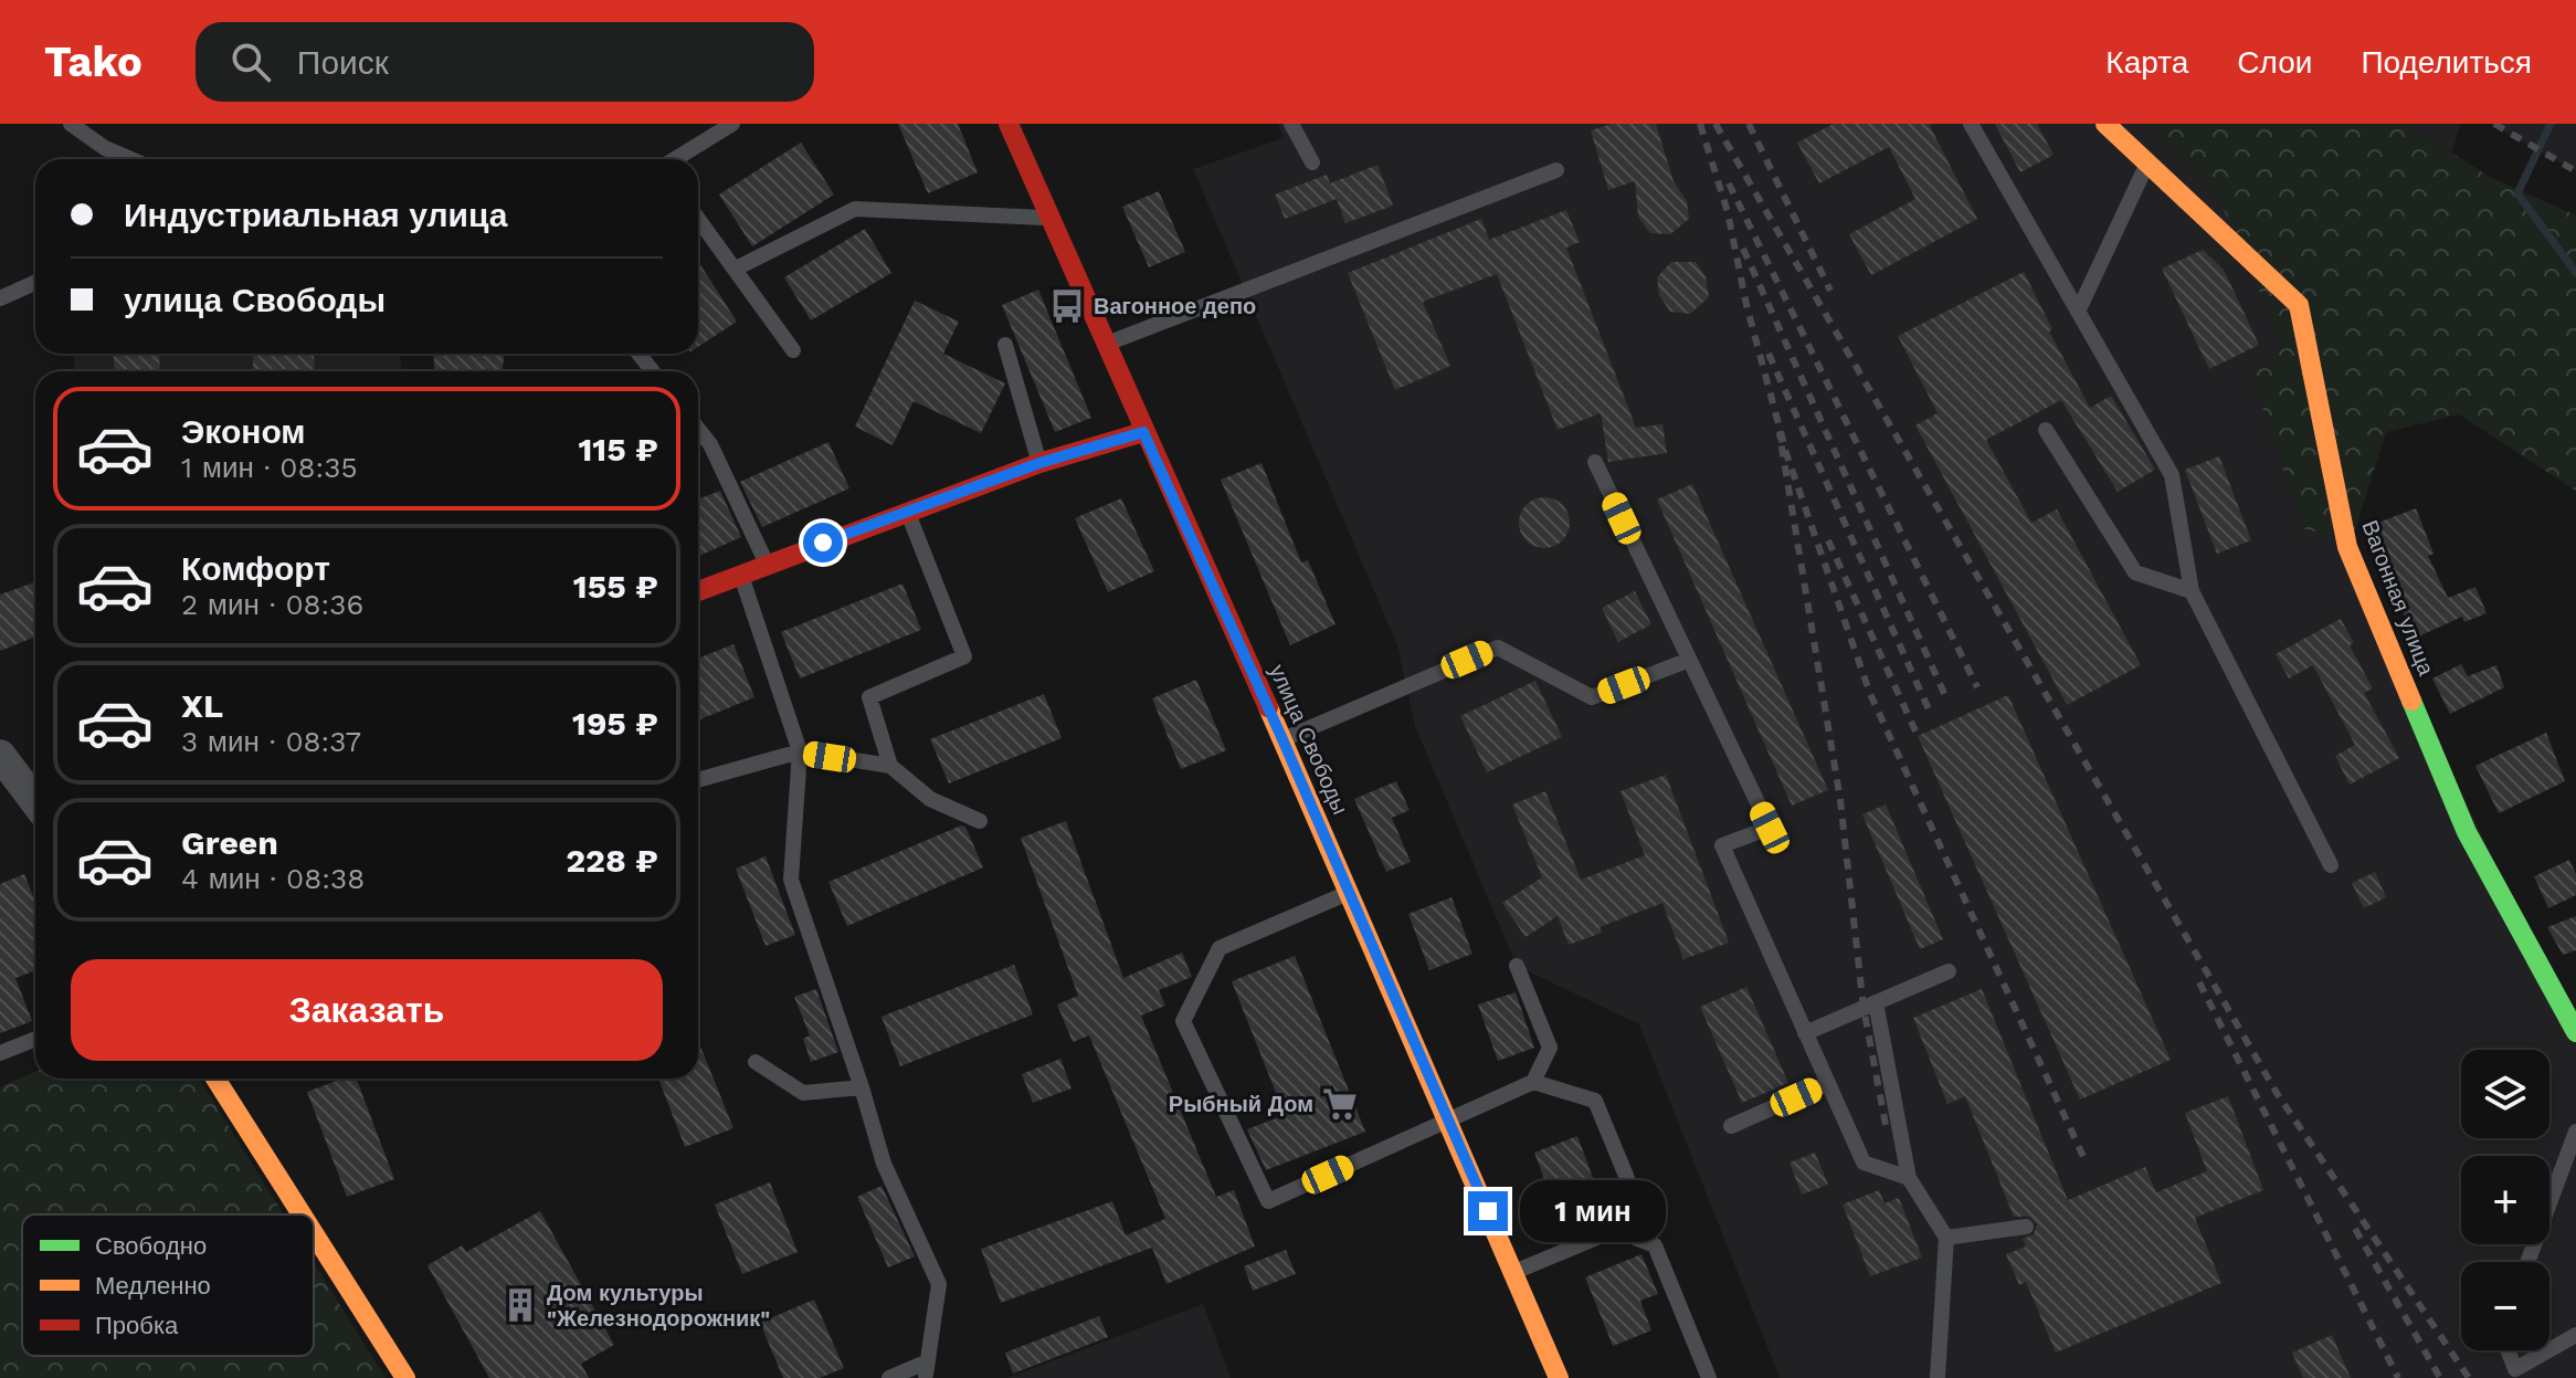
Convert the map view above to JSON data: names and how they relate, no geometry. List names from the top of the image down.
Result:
{
  "streets": {
    "street": ["Вагонная улица", "улица Свободы"]
  },
  "places": {
    "bus stop": ["Вагонное депо"],
    "supermarket": ["Рыбный Дом"],
    "building": ["Дом культуры \"Железнодорожник\""]
  },
  "legend": ["Свободно", "Медленно", "Пробка"],
  "page": {
    "header": "Tako",
    "search": "Поиск",
    "nav": ["Карта", "Слои", "Поделиться"],
    "banner": ["Индустриальная улица", "улица Свободы"],
    "list": [
      {
        "name": "Эконом",
        "note": "1 мин · 08:35",
        "value": "115 ₽"
      },
      {
        "name": "Комфорт",
        "note": "2 мин · 08:36",
        "value": "155 ₽"
      },
      {
        "name": "XL",
        "note": "3 мин · 08:37",
        "value": "195 ₽"
      },
      {
        "name": "Green",
        "note": "4 мин · 08:38",
        "value": "228 ₽"
      }
    ],
    "buttons": "Заказать",
    "map_buttons": ["+", "−"],
    "bubble": "1 мин"
  }
}
